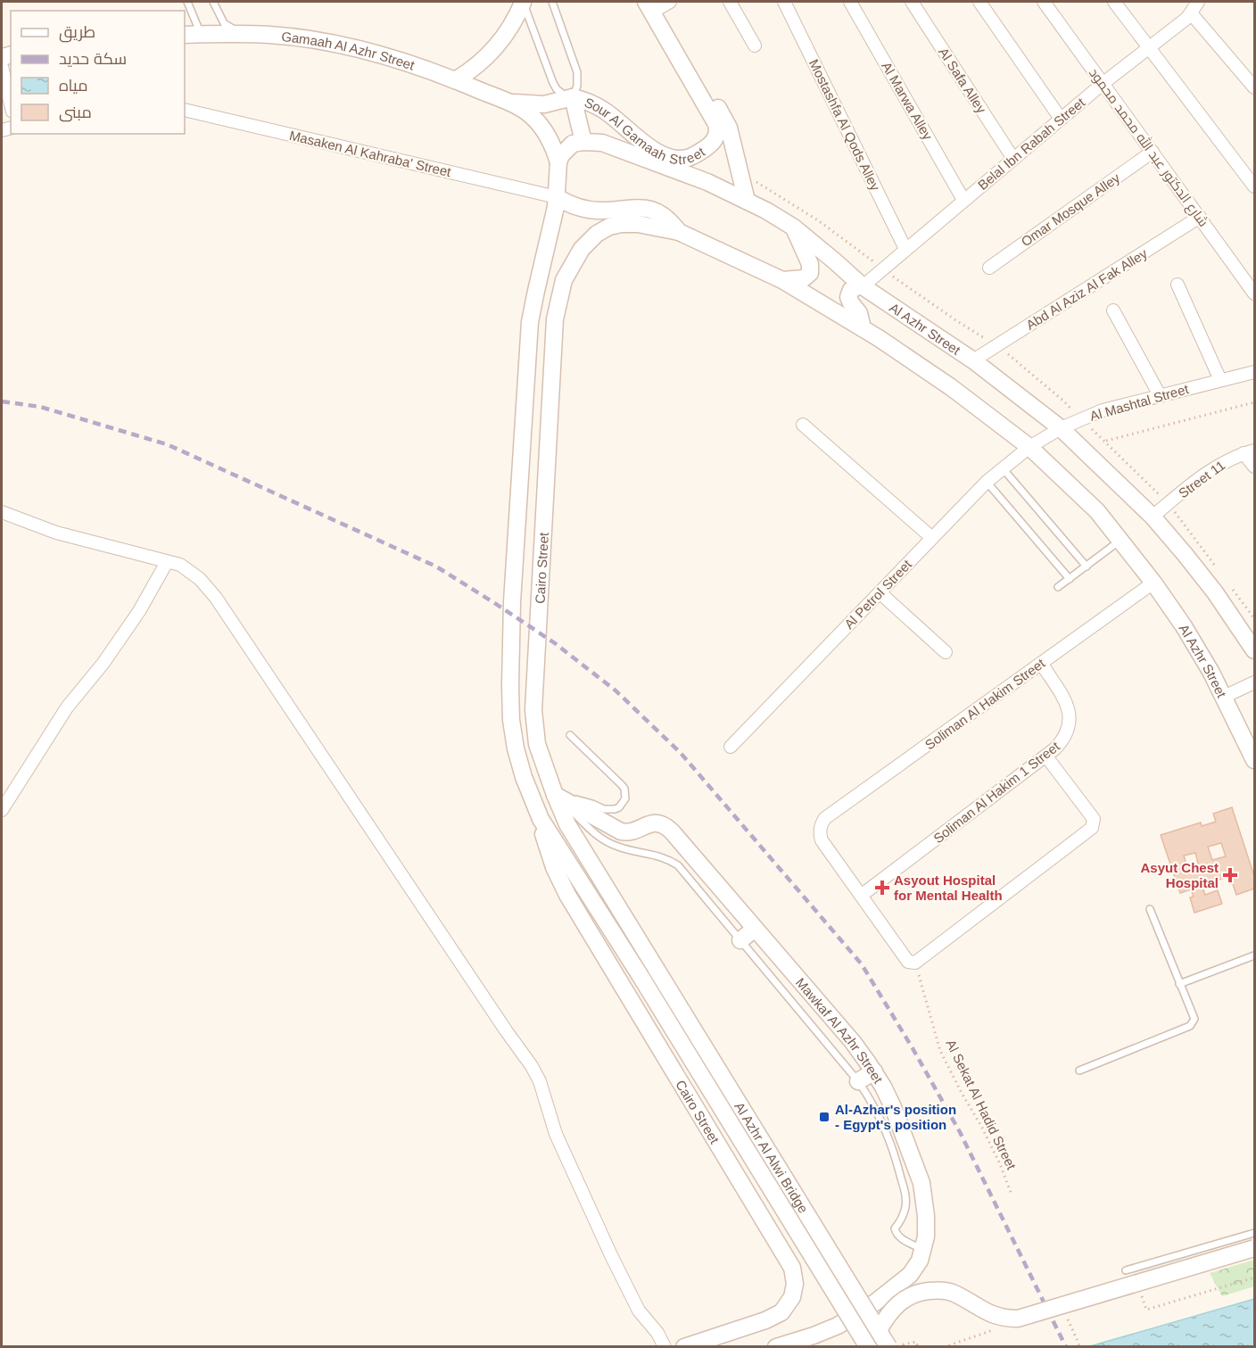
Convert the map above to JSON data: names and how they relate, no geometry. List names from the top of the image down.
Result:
{
  "streets": {
    "main road": [
      "Gamaah Al Azhr Street",
      "Sour Al Gamaah Street",
      "Al Azhr Street",
      "Cairo Street",
      "Mawkaf Al Azhr Street",
      "Al Azhr Al Alwi Bridge"
    ],
    "street": [
      "Al Safa Alley",
      "Al Marwa Alley",
      "Mostashfa Al Qods Alley",
      "Belal Ibn Rabah Street",
      "شارع الدكتور عبد الله محمد محمود",
      "Masaken Al Kahraba' Street",
      "Omar Mosque Alley",
      "Abd Al Aziz Al Fak Alley",
      "Al Mashtal Street",
      "Street 11",
      "Al Petrol Street",
      "Soliman Al Hakim Street",
      "Soliman Al Hakim 1 Street"
    ],
    "path": ["Al Sekat Al Hadid Street"]
  },
  "crossings": [
    ["Gamaah Al Azhr Street", "Sour Al Gamaah Street"],
    ["Al Safa Alley", "Belal Ibn Rabah Street"],
    ["Al Marwa Alley", "Belal Ibn Rabah Street"],
    ["Sour Al Gamaah Street", "Al Azhr Street"],
    ["Mostashfa Al Qods Alley", "Belal Ibn Rabah Street"],
    ["Belal Ibn Rabah Street", "شارع الدكتور عبد الله محمد محمود"],
    ["Belal Ibn Rabah Street", "Al Azhr Street"],
    ["شارع الدكتور عبد الله محمد محمود", "Omar Mosque Alley"],
    ["شارع الدكتور عبد الله محمد محمود", "Abd Al Aziz Al Fak Alley"],
    ["Masaken Al Kahraba' Street", "Cairo Street"],
    ["Abd Al Aziz Al Fak Alley", "Al Azhr Street"],
    ["Al Azhr Street", "Al Mashtal Street"],
    ["Al Azhr Street", "Street 11"],
    ["Al Azhr Street", "Cairo Street"],
    ["Al Azhr Street", "Al Petrol Street"],
    ["Al Azhr Street", "Soliman Al Hakim Street"],
    ["Al Mashtal Street", "Al Petrol Street"],
    ["Cairo Street", "Mawkaf Al Azhr Street"],
    ["Cairo Street", "Al Azhr Al Alwi Bridge"],
    ["Soliman Al Hakim Street", "Soliman Al Hakim 1 Street"]
  ],
  "places": {
    "health": ["Asyut Chest Hospital", "Asyout Hospital for Mental Health"],
    "transit": ["Al-Azhar's position - Egypt's position"]
  },
  "legend": [
    "طريق",
    "سكة حديد",
    "مياه",
    "مبنى"
  ]
}
